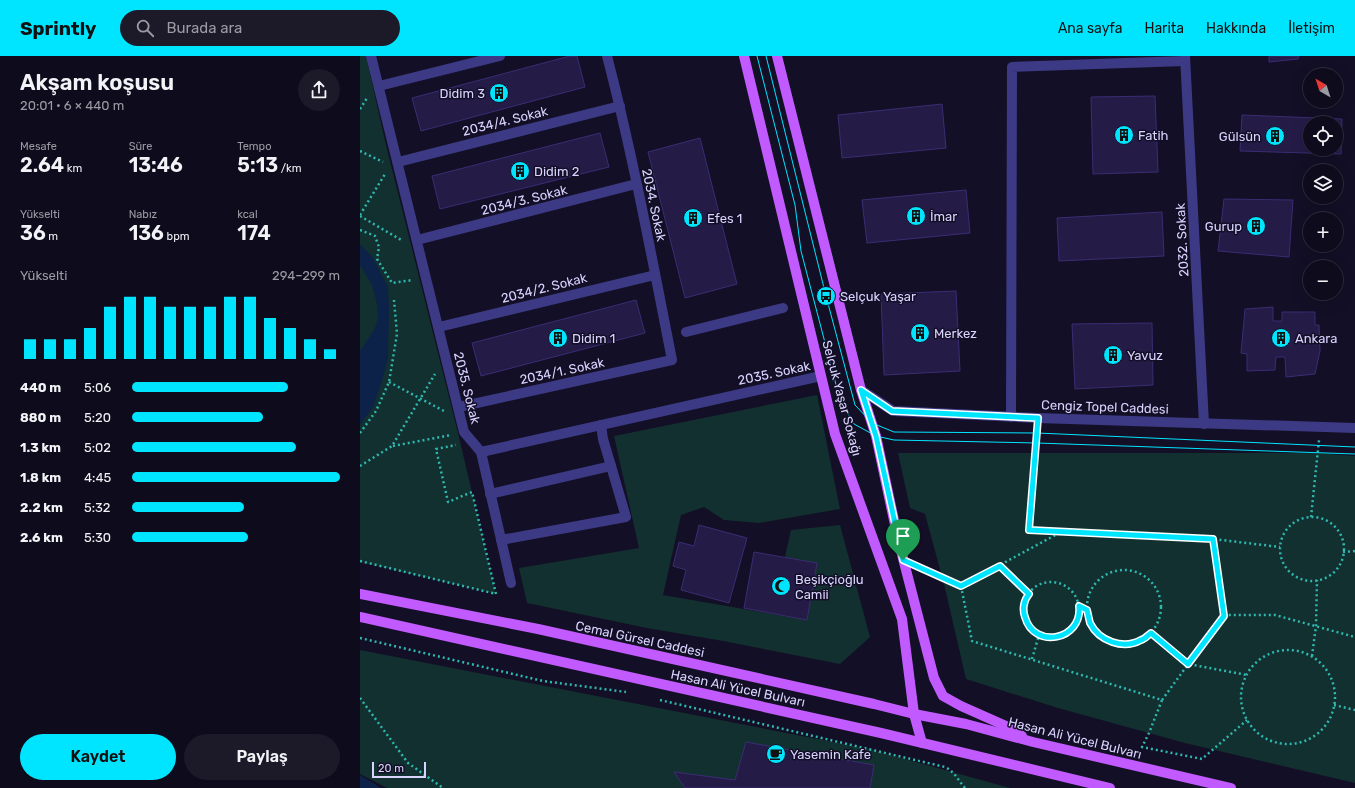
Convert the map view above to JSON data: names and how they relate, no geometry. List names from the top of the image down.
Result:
{
  "streets": {
    "main road": ["Selçuk Yaşar Sokağı", "Cemal Gürsel Caddesi", "Hasan Ali Yücel Bulvarı"],
    "street": [
      "2034/4. Sokak",
      "2034/3. Sokak",
      "2034. Sokak",
      "2032. Sokak",
      "2034/2. Sokak",
      "2034/1. Sokak",
      "2035. Sokak",
      "Cengiz Topel Caddesi"
    ]
  },
  "crossings": [
    ["2034/4. Sokak", "2034. Sokak"],
    ["2034/4. Sokak", "2035. Sokak"],
    ["2034/3. Sokak", "2034. Sokak"],
    ["2034/3. Sokak", "2035. Sokak"],
    ["2034. Sokak", "2034/2. Sokak"],
    ["2034. Sokak", "2034/1. Sokak"],
    ["2032. Sokak", "Cengiz Topel Caddesi"],
    ["2034/2. Sokak", "2035. Sokak"],
    ["2034/1. Sokak", "2035. Sokak"],
    ["2035. Sokak", "Selçuk Yaşar Sokağı"],
    ["Selçuk Yaşar Sokağı", "Cengiz Topel Caddesi"],
    ["Selçuk Yaşar Sokağı", "Cemal Gürsel Caddesi"],
    ["Selçuk Yaşar Sokağı", "Hasan Ali Yücel Bulvarı"],
    ["Cemal Gürsel Caddesi", "Hasan Ali Yücel Bulvarı"]
  ],
  "places": {
    "building": [
      "Didim 3",
      "Fatih",
      "Gülsün",
      "Didim 2",
      "İmar",
      "Efes 1",
      "Gurup",
      "Merkez",
      "Didim 1",
      "Ankara",
      "Yavuz"
    ],
    "bus stop": ["Selçuk Yaşar"],
    "mosque": ["Beşikçioğlu Camii"],
    "cafe": ["Yasemin Kafe"]
  },
  "scale_bar": "20 m",
  "north": "top left",
  "page": {
    "header": "Sprintly",
    "search": "Burada ara",
    "nav": [
      "Ana sayfa",
      "Harita",
      "Hakkında",
      "İletişim"
    ],
    "heading": ["Akşam koşusu", "20:01 · 6 × 440 m"],
    "map_buttons": ["+", "−"],
    "stats": [
      ["Mesafe", "2.64 km"],
      ["Süre", "13:46"],
      ["Tempo", "5:13 /km"],
      ["Yükselti", "36 m"],
      ["Nabız", "136 bpm"],
      ["kcal", "174"]
    ],
    "chart": ["Yükselti", "294–299 m"],
    "list": [
      {
        "name": "440 m",
        "note": "5:06"
      },
      {
        "name": "880 m",
        "note": "5:20"
      },
      {
        "name": "1.3 km",
        "note": "5:02"
      },
      {
        "name": "1.8 km",
        "note": "4:45"
      },
      {
        "name": "2.2 km",
        "note": "5:32"
      },
      {
        "name": "2.6 km",
        "note": "5:30"
      }
    ],
    "buttons": ["Kaydet", "Paylaş"],
    "scale": "20 m"
  }
}
